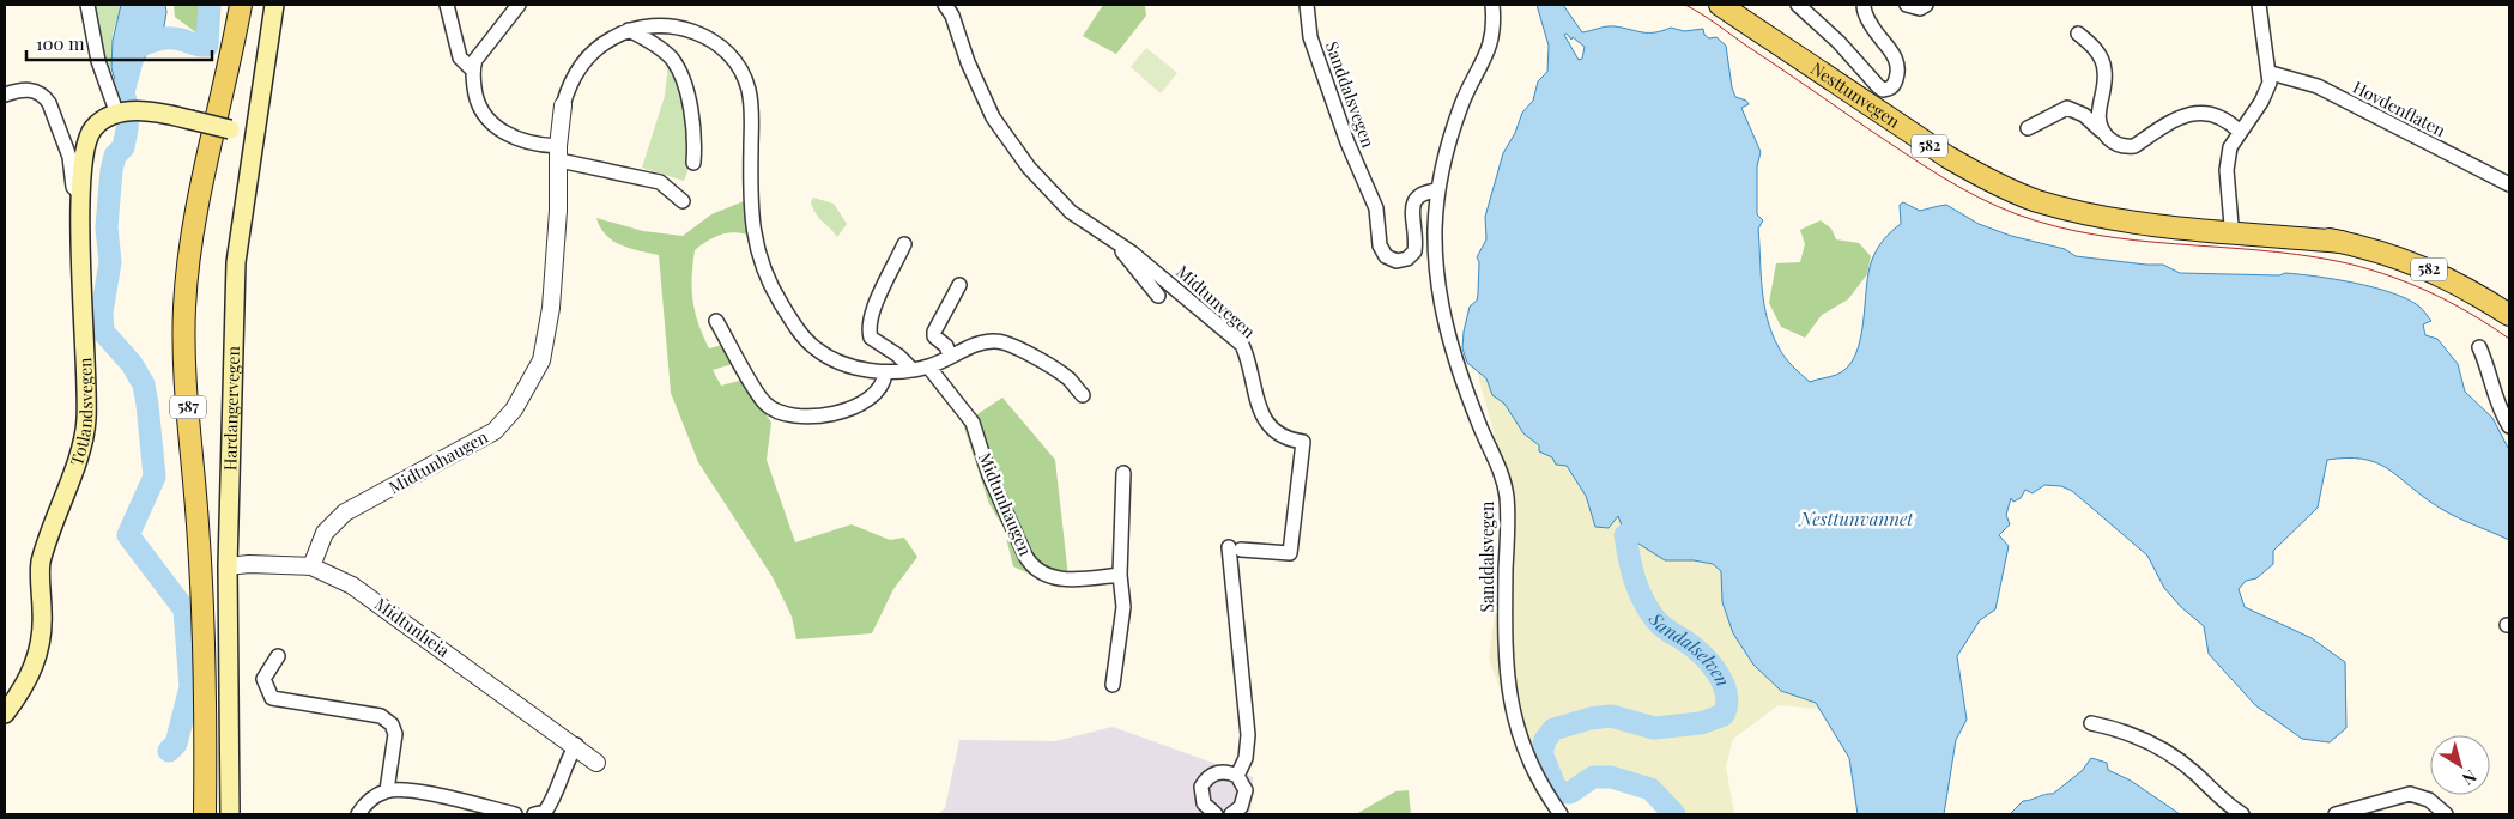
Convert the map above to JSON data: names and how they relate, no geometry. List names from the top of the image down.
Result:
{
  "streets": {
    "main road": [
      "Nesttunvegen",
      "582",
      "587",
      "Hardangervegen",
      "Totlandsvegen"
    ],
    "street": [
      "Sanddalsvegen",
      "Hovdenflaten",
      "Midtunvegen",
      "Midtunhaugen",
      "Midtunheia"
    ]
  },
  "crossings": [
    ["Hardangervegen", "Midtunheia"],
    ["Midtunhaugen", "Midtunheia"]
  ],
  "water": ["Nesttunvannet", "Sandalselven"],
  "scale_bar": "100 m",
  "north": "bottom right"
}
